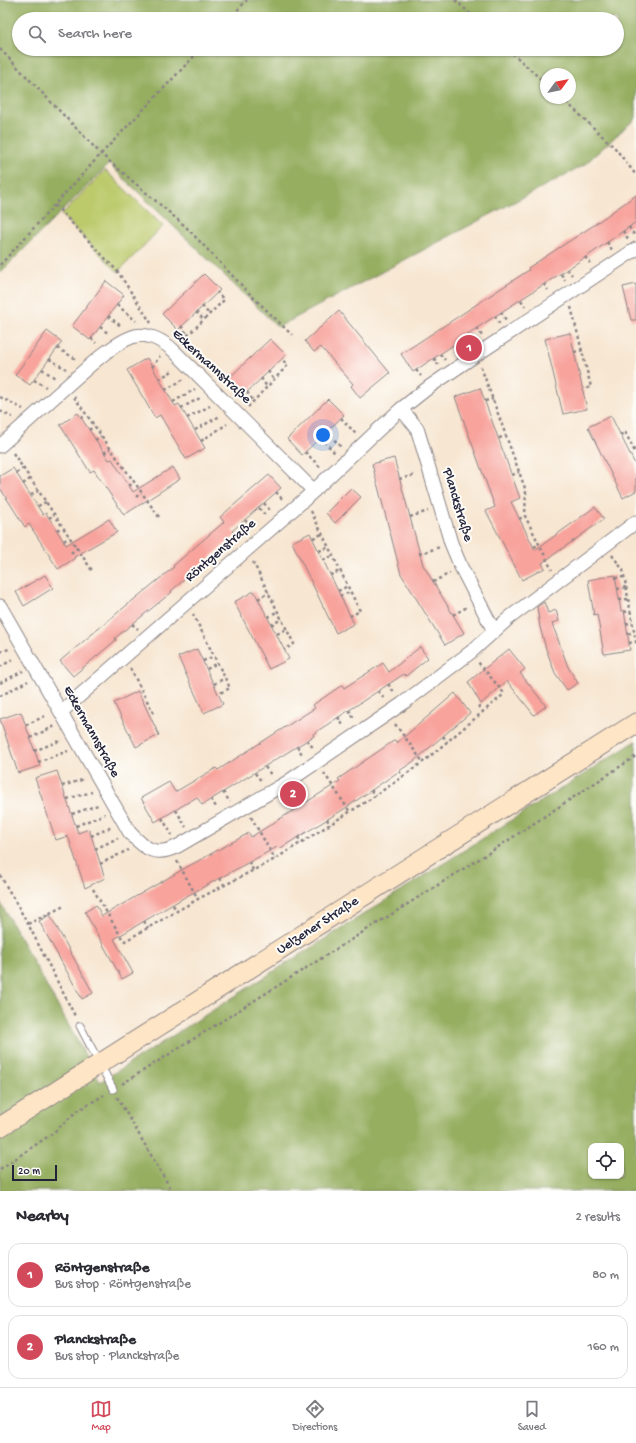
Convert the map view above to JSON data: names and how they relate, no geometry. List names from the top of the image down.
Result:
{
  "streets": {
    "main road": ["Uelzener Straße"],
    "street": ["Eckermannstraße", "Planckstraße", "Röntgenstraße"]
  },
  "crossings": [
    ["Eckermannstraße", "Röntgenstraße"],
    ["Planckstraße", "Röntgenstraße"]
  ],
  "scale_bar": "20 m",
  "north": "top right",
  "page": {
    "search": "Search here",
    "pins": ["1", "2"],
    "scale": "20 m",
    "heading": ["Nearby", "2 results"],
    "list": [
      {
        "mark": "1",
        "name": "Röntgenstraße",
        "note": "Bus stop · Röntgenstraße",
        "value": "80 m"
      },
      {
        "mark": "2",
        "name": "Planckstraße",
        "note": "Bus stop · Planckstraße",
        "value": "160 m"
      }
    ],
    "nav": ["Map", "Directions", "Saved"]
  }
}
